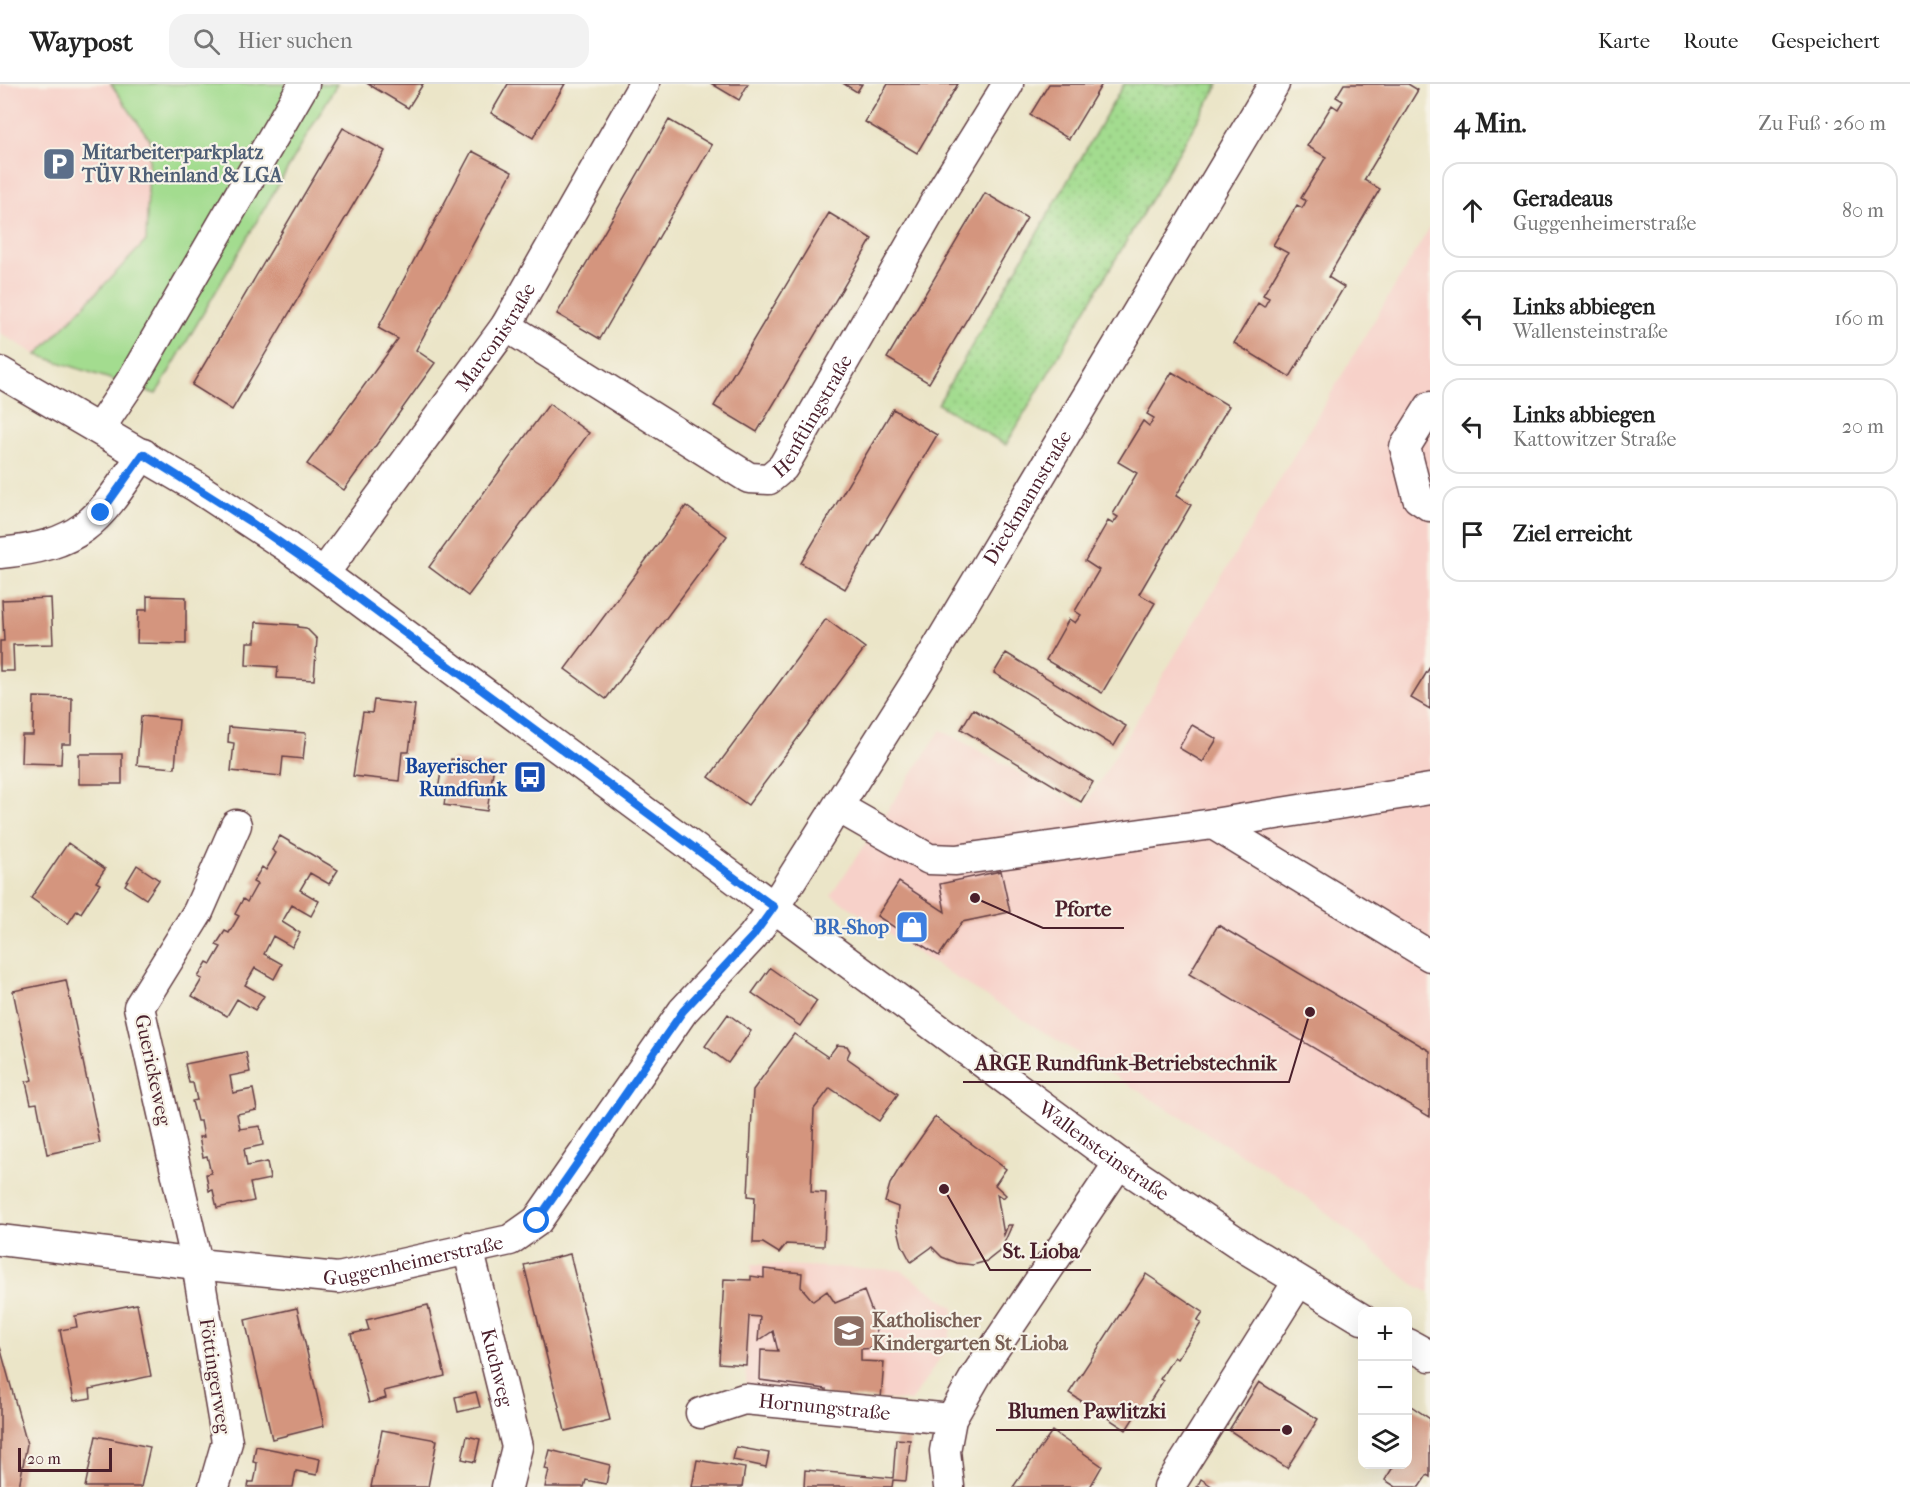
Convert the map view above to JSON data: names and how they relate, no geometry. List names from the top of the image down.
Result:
{
  "streets": {
    "street": [
      "Marconistraße",
      "Henftlingstraße",
      "Dieckmannstraße",
      "Guerickeweg",
      "Wallensteinstraße",
      "Guggenheimerstraße",
      "Kuchweg",
      "Föttingerweg",
      "Hornungstraße"
    ]
  },
  "crossings": [
    ["Marconistraße", "Henftlingstraße"],
    ["Marconistraße", "Wallensteinstraße"],
    ["Dieckmannstraße", "Wallensteinstraße"],
    ["Dieckmannstraße", "Guggenheimerstraße"],
    ["Guerickeweg", "Guggenheimerstraße"],
    ["Guerickeweg", "Föttingerweg"],
    ["Wallensteinstraße", "Guggenheimerstraße"],
    ["Guggenheimerstraße", "Kuchweg"],
    ["Guggenheimerstraße", "Föttingerweg"]
  ],
  "places": {
    "parking": ["Mitarbeiterparkplatz TÜV Rheinland & LGA"],
    "bus stop": ["Bayerischer Rundfunk"],
    "other": [
      "Pforte",
      "ARGE Rundfunk-Betriebstechnik",
      "St. Lioba",
      "Blumen Pawlitzki"
    ],
    "shop": ["BR-Shop"],
    "school or university": ["Katholischer Kindergarten St. Lioba"]
  },
  "scale_bar": "20 m",
  "page": {
    "header": "Waypost",
    "search": "Hier suchen",
    "nav": ["Karte", "Route", "Gespeichert"],
    "heading": ["4 Min.", "Zu Fuß · 260 m"],
    "list": [
      ["Geradeaus", "Guggenheimerstraße", "80 m"],
      ["Links abbiegen", "Wallensteinstraße", "160 m"],
      ["Links abbiegen", "Kattowitzer Straße", "20 m"],
      "Ziel erreicht"
    ],
    "map_buttons": ["+", "−"],
    "scale": "20 m"
  }
}
